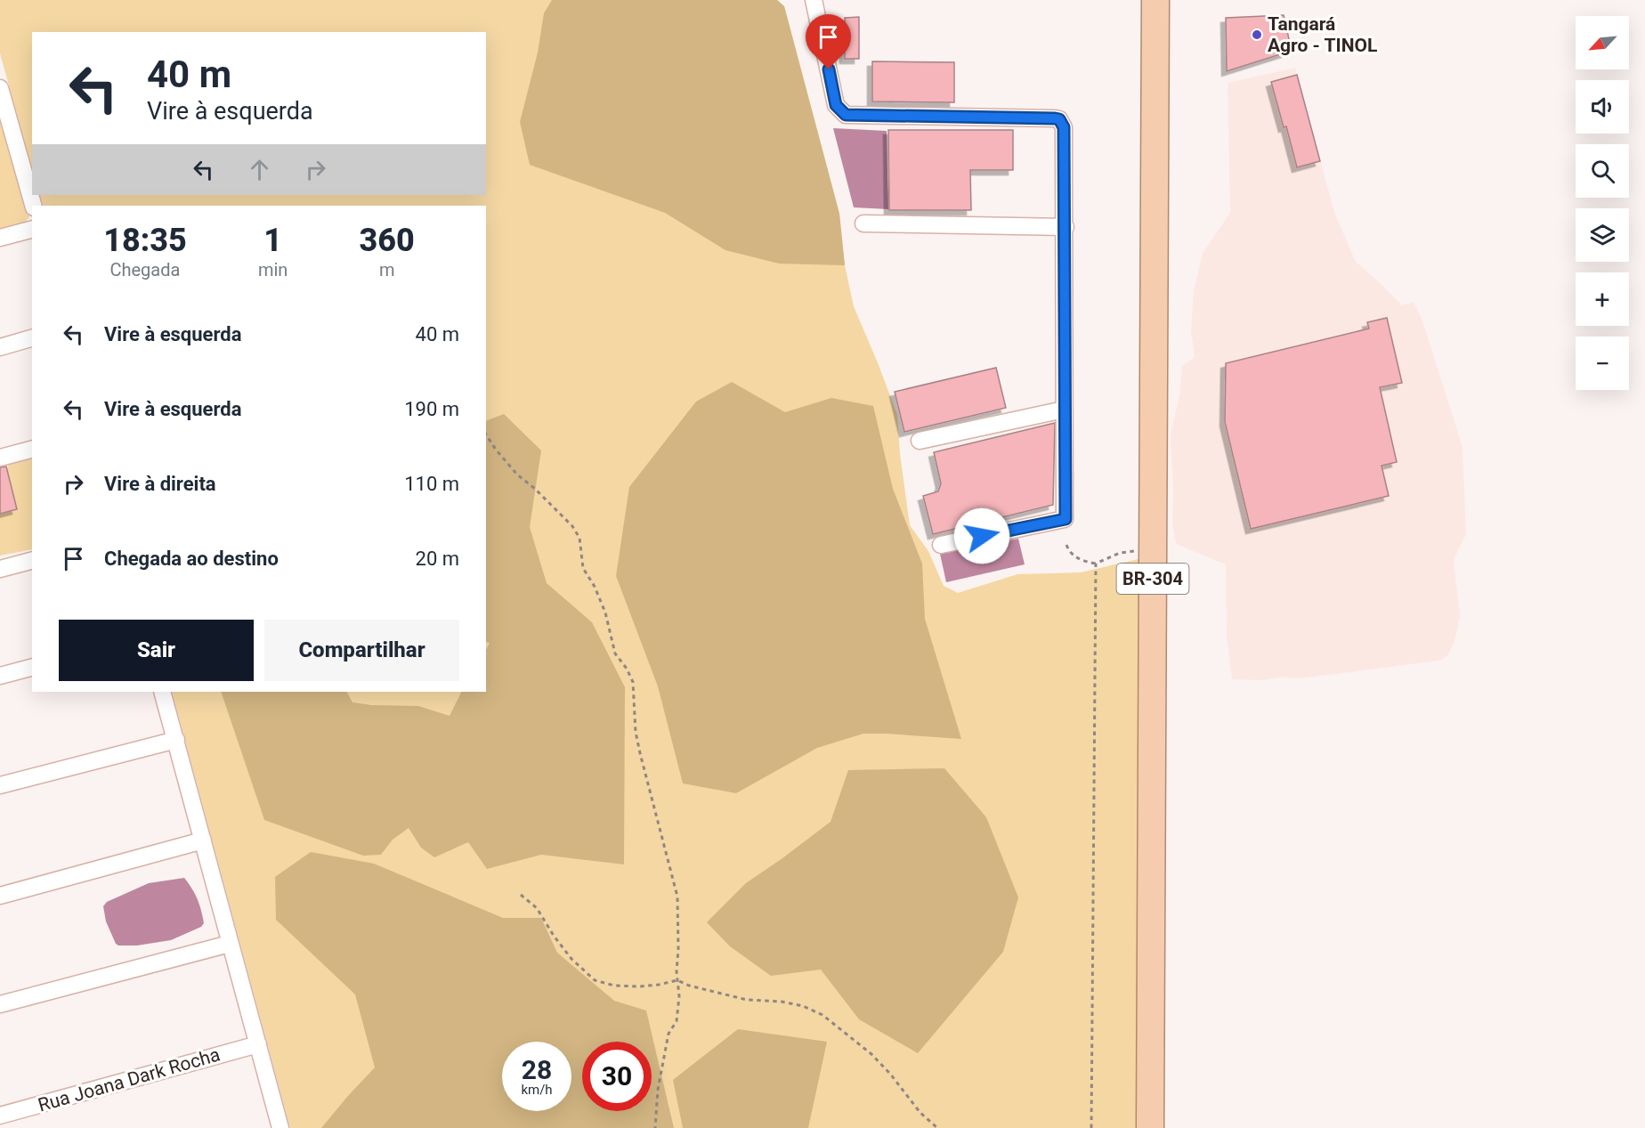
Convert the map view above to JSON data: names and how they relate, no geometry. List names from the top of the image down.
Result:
{
  "streets": {
    "highway": ["BR-304"],
    "street": ["Rua Joana Dark Rocha"]
  },
  "places": ["Tangará Agro - TINOL"],
  "north": "bottom left",
  "page": {
    "map_buttons": ["+", "−"],
    "turn": ["40 m", "Vire à esquerda"],
    "eta": [
      "18:35",
      "Chegada",
      "1",
      "min",
      "360",
      "m"
    ],
    "list": [
      {
        "name": "Vire à esquerda",
        "value": "40 m"
      },
      {
        "name": "Vire à esquerda",
        "value": "190 m"
      },
      {
        "name": "Vire à direita",
        "value": "110 m"
      },
      {
        "name": "Chegada ao destino",
        "value": "20 m"
      }
    ],
    "buttons": ["Sair", "Compartilhar"],
    "speed": "28 km/h",
    "limit": "30"
  }
}
